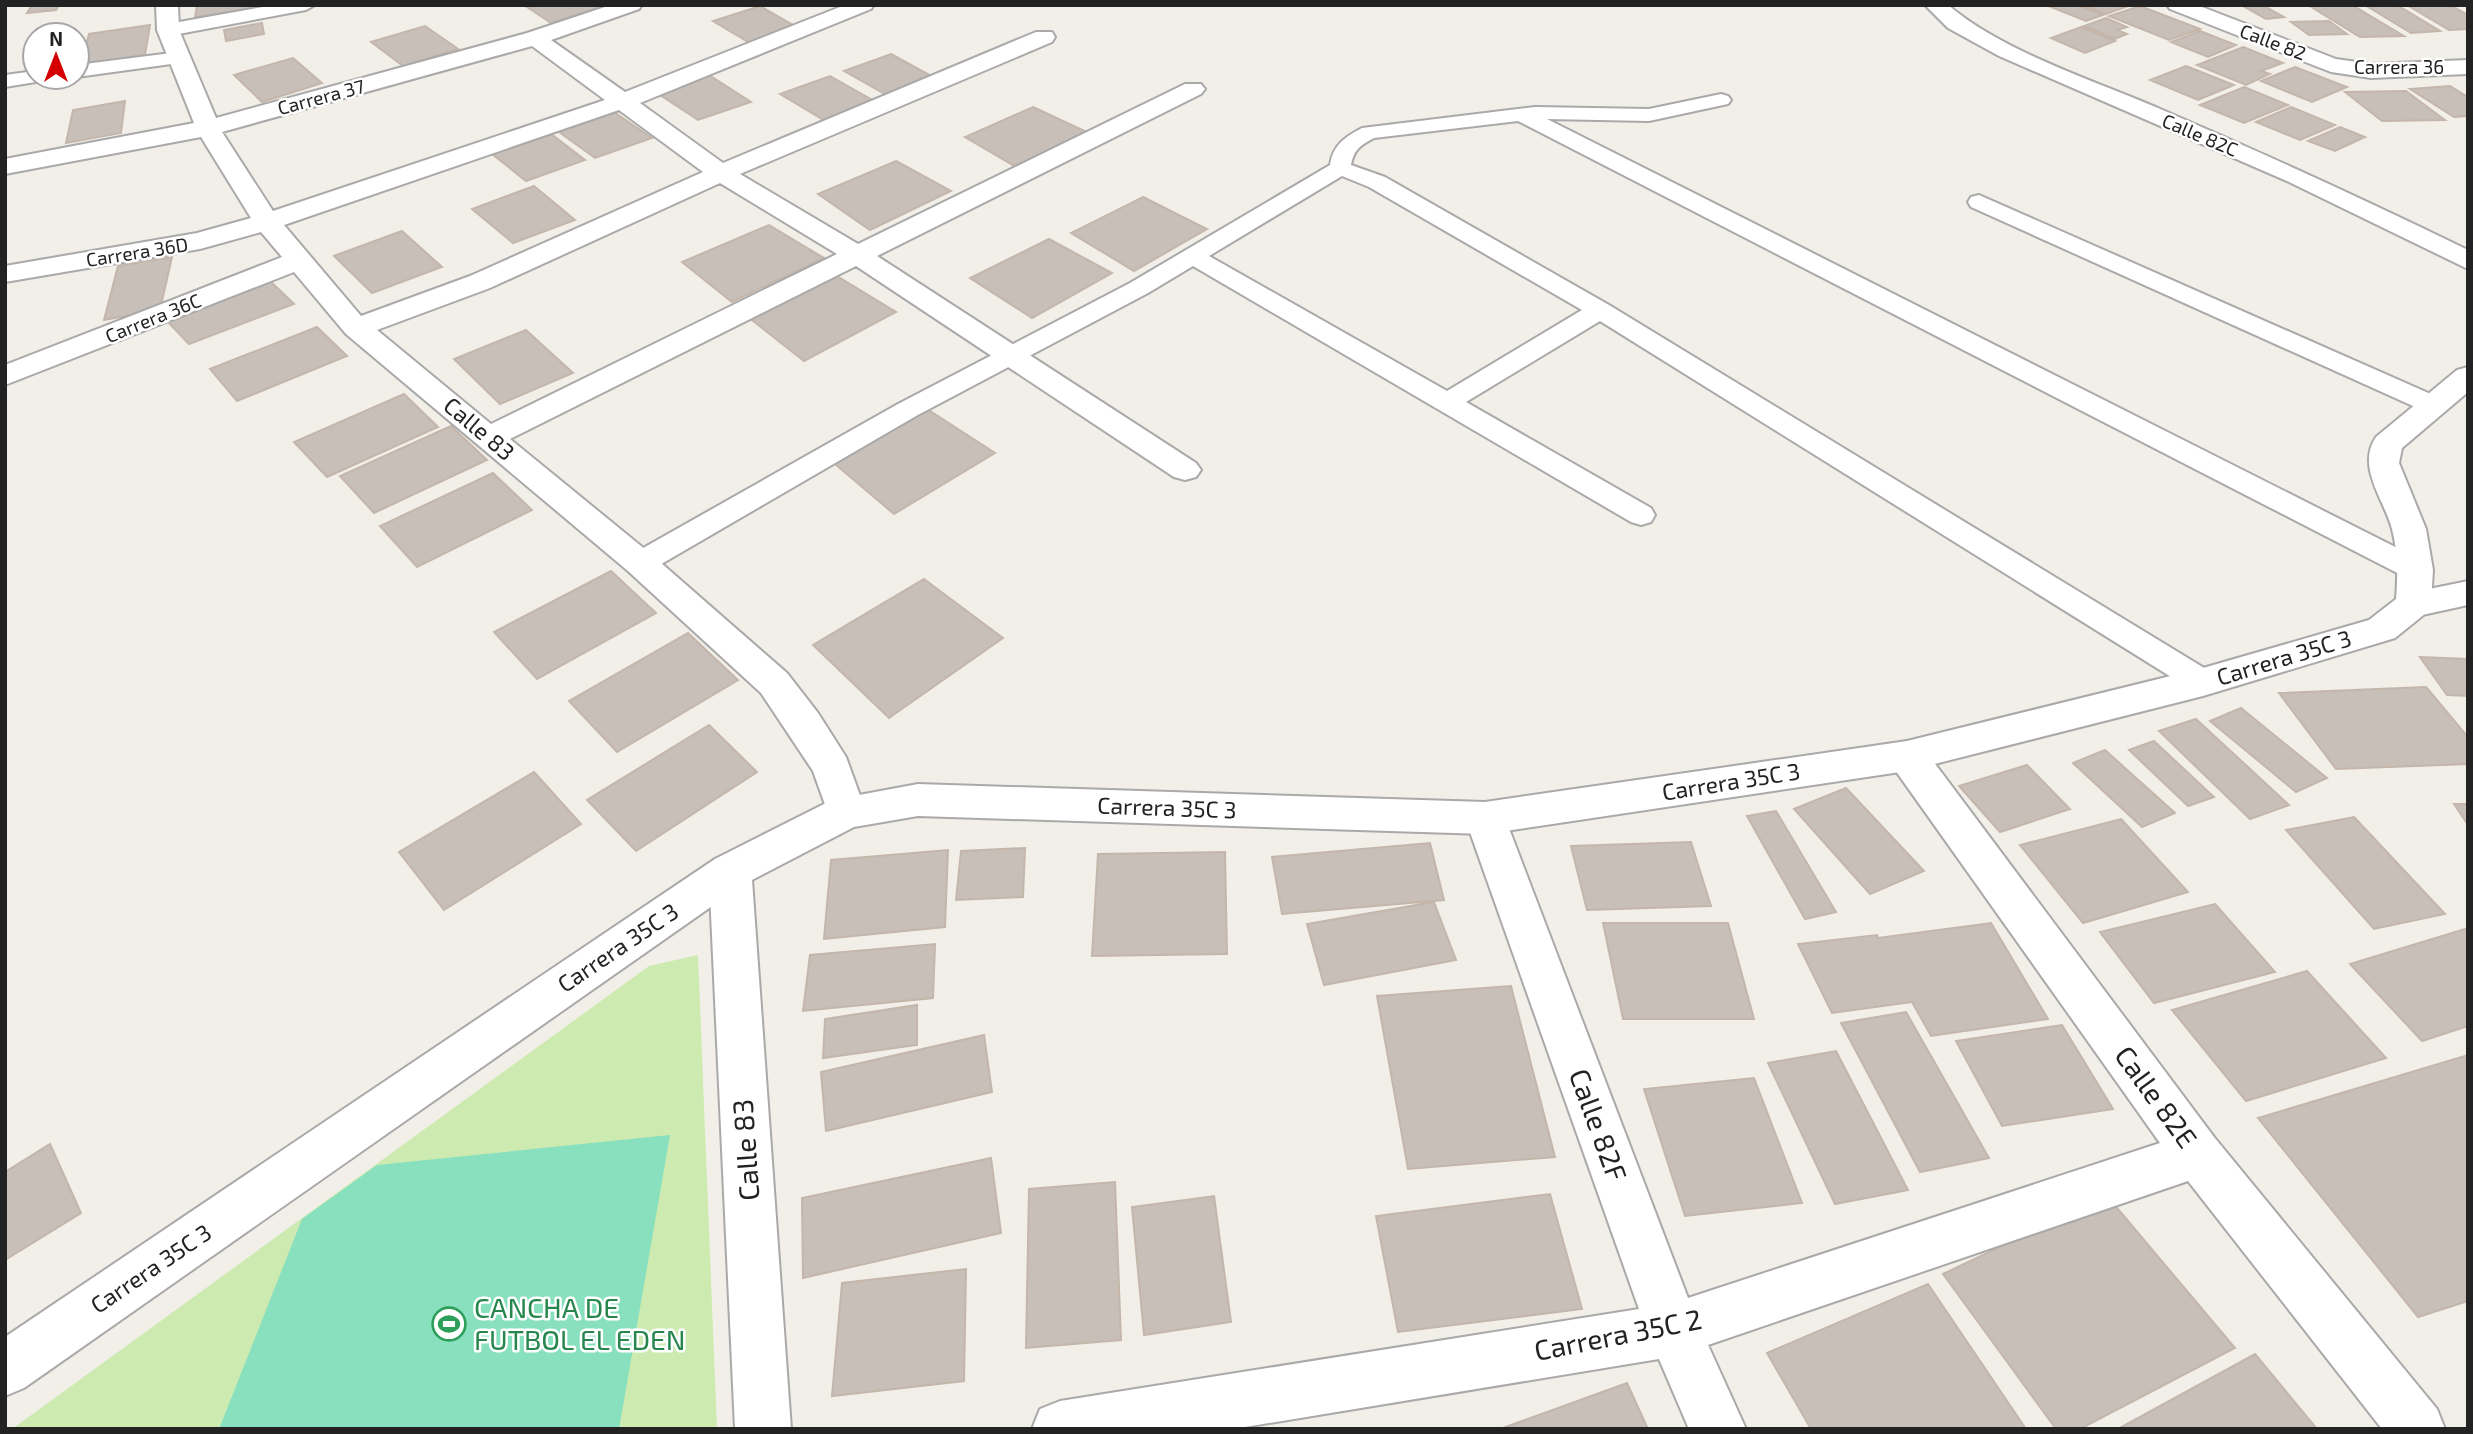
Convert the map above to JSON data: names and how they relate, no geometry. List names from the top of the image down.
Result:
{
  "streets": {
    "street": [
      "Calle 82",
      "Carrera 36",
      "Carrera 37",
      "Calle 82C",
      "Carrera 36D",
      "Carrera 36C",
      "Calle 83",
      "Carrera 35C 3",
      "Calle 82E",
      "Calle 82F",
      "Carrera 35C 2"
    ]
  },
  "crossings": [
    ["Calle 82", "Carrera 36"],
    ["Carrera 37", "Calle 83"],
    ["Carrera 36D", "Calle 83"],
    ["Carrera 36C", "Calle 83"],
    ["Calle 83", "Carrera 35C 3"],
    ["Carrera 35C 3", "Calle 82E"],
    ["Carrera 35C 3", "Calle 82F"],
    ["Calle 82E", "Carrera 35C 2"],
    ["Calle 82F", "Carrera 35C 2"]
  ],
  "places": {
    "sports": ["CANCHA DE FUTBOL EL EDEN"]
  },
  "north": "top"
}
